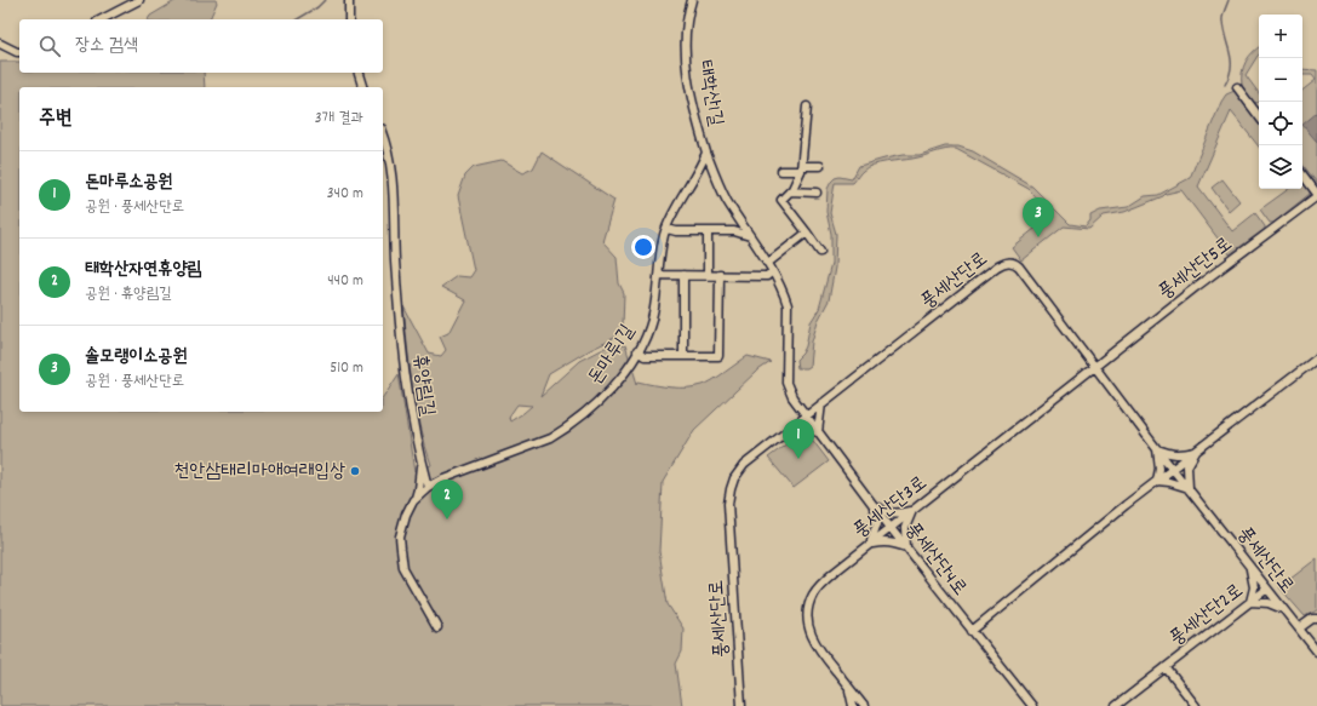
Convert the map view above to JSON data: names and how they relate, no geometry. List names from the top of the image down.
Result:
{
  "streets": {
    "street": [
      "태학산1길",
      "풍세산단5로",
      "풍세산단로",
      "돈마루1길",
      "휴양림길",
      "풍세산단3로",
      "풍세산단4로",
      "풍세산단2로"
    ]
  },
  "crossings": [
    ["태학산1길", "돈마루1길"],
    ["태학산1길", "풍세산단4로"],
    ["풍세산단5로", "풍세산단로"],
    ["풍세산단5로", "풍세산단3로"],
    ["풍세산단로", "풍세산단3로"],
    ["풍세산단로", "풍세산단4로"],
    ["풍세산단로", "풍세산단2로"],
    ["돈마루1길", "휴양림길"],
    ["풍세산단3로", "풍세산단4로"]
  ],
  "places": ["천안삼태리마애여래입상"],
  "page": {
    "map_buttons": ["+", "−"],
    "search": "장소 검색",
    "heading": ["주변", "3개 결과"],
    "list": [
      {
        "mark": "1",
        "name": "돈마루소공원",
        "note": "공원 · 풍세산단로",
        "value": "340 m"
      },
      {
        "mark": "2",
        "name": "태학산자연휴양림",
        "note": "공원 · 휴양림길",
        "value": "440 m"
      },
      {
        "mark": "3",
        "name": "솔모랭이소공원",
        "note": "공원 · 풍세산단로",
        "value": "510 m"
      }
    ],
    "pins": ["3", "1", "2"]
  }
}
